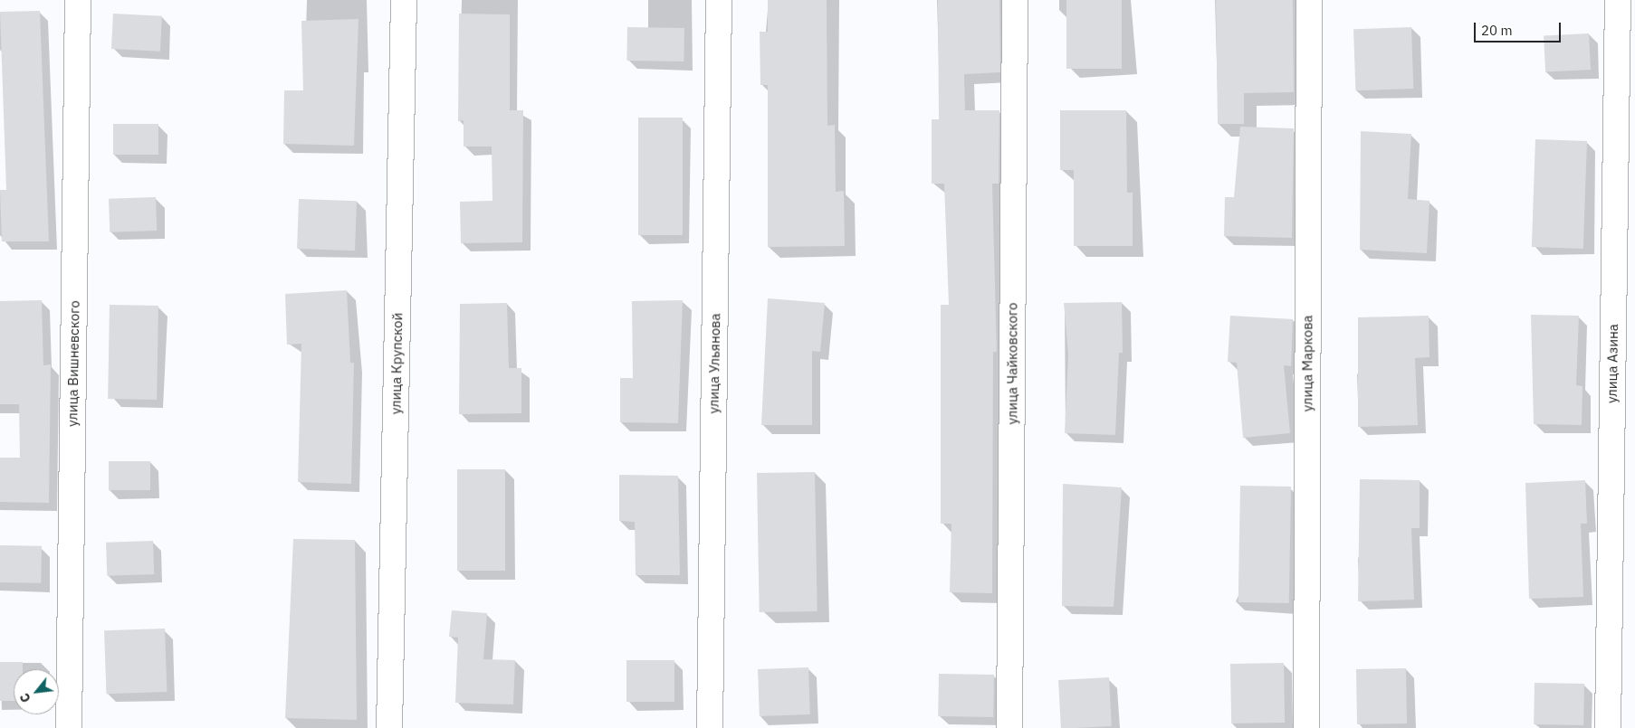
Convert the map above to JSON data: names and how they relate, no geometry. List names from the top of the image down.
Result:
{
  "streets": {
    "street": [
      "улица Вишневского",
      "улица Крупской",
      "улица Ульянова",
      "улица Чайковского",
      "улица Маркова",
      "улица Азина"
    ]
  },
  "scale_bar": "20 m",
  "north": "bottom left"
}
